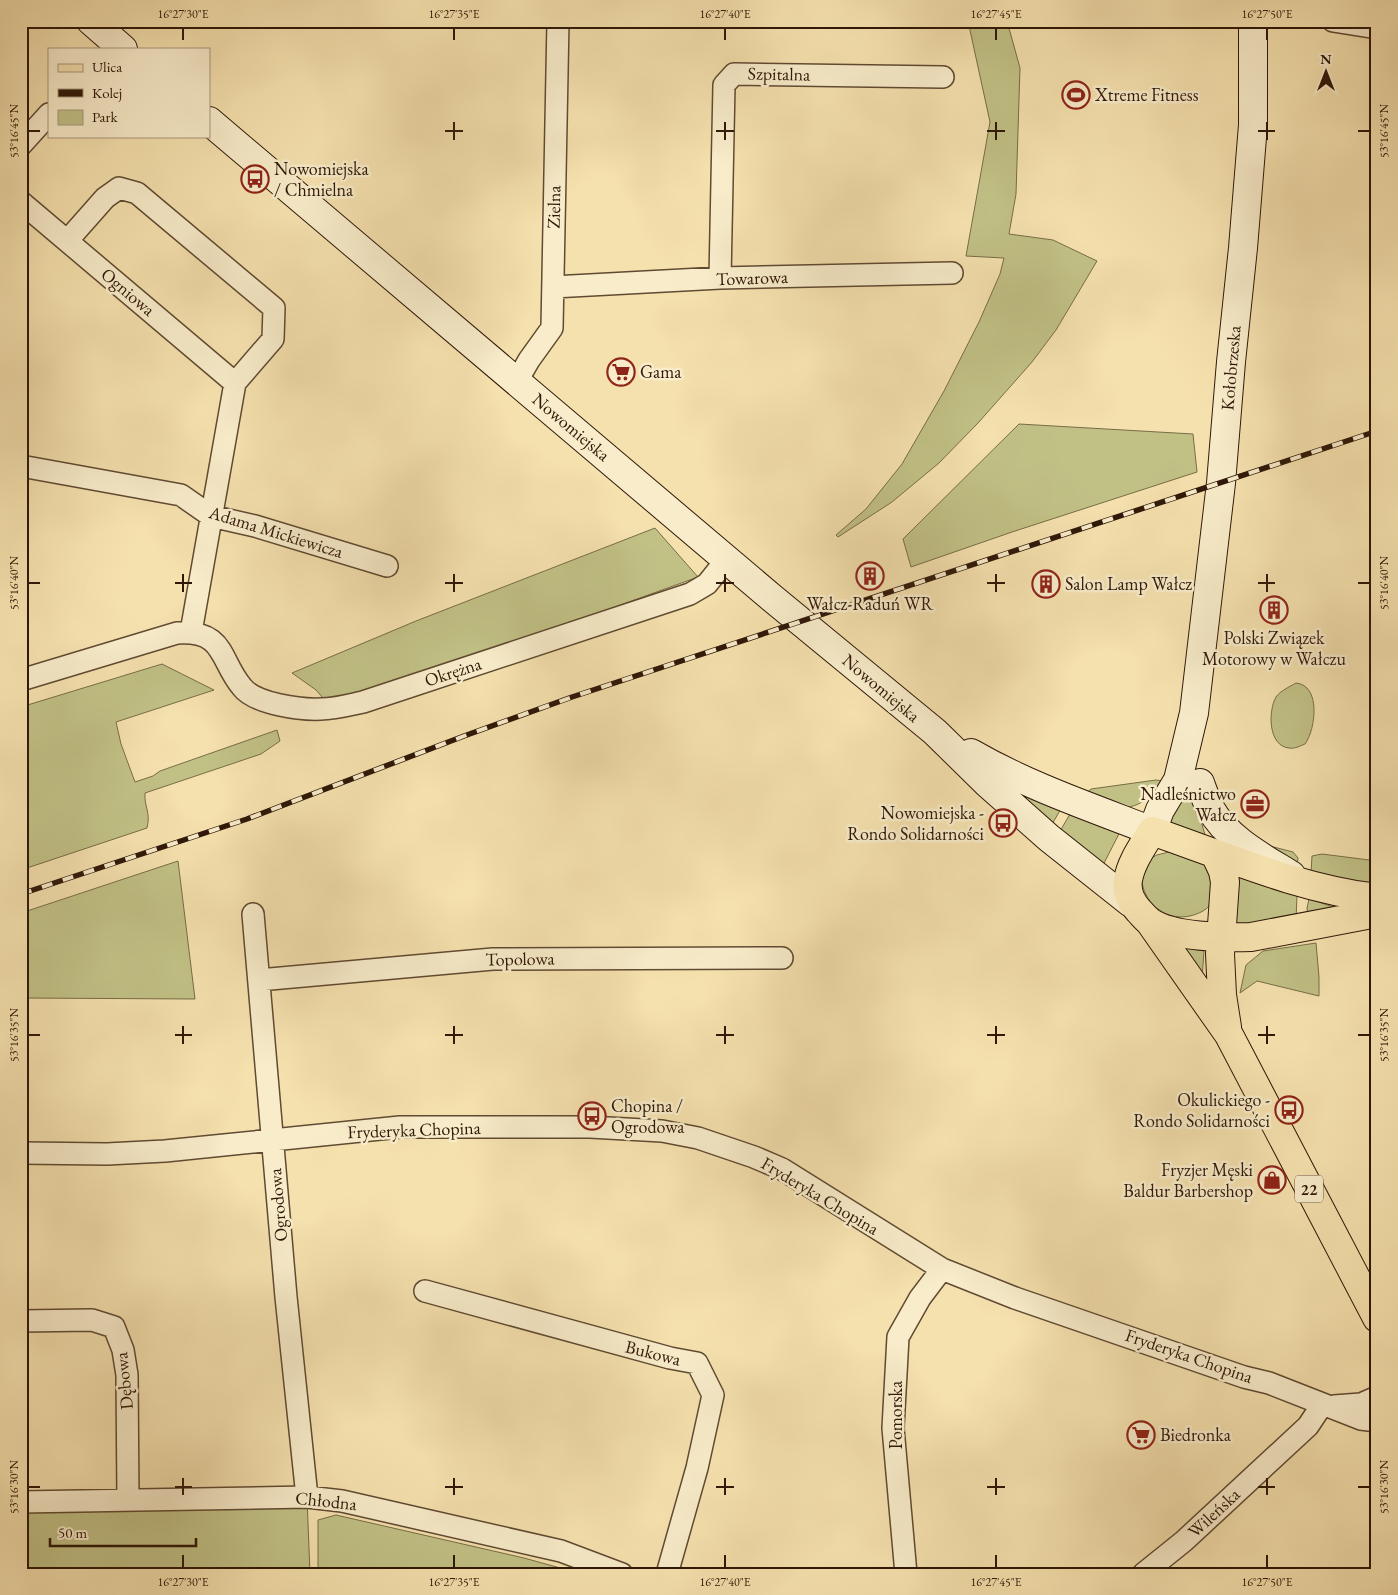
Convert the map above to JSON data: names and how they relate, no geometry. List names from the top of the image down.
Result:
{
  "streets": {
    "main road": ["22"],
    "street": [
      "Szpitalna",
      "Zielna",
      "Towarowa",
      "Ogniowa",
      "Kołobrzeska",
      "Nowomiejska",
      "Adama Mickiewicza",
      "Okrężna",
      "Topolowa",
      "Fryderyka Chopina",
      "Ogrodowa",
      "Bukowa",
      "Dębowa",
      "Pomorska",
      "Chłodna",
      "Wileńska"
    ]
  },
  "crossings": [
    ["Szpitalna", "Towarowa"],
    ["Zielna", "Towarowa"],
    ["Zielna", "Nowomiejska"],
    ["Kołobrzeska", "Nowomiejska"],
    ["Kołobrzeska", "22"],
    ["Nowomiejska", "Okrężna"],
    ["Nowomiejska", "22"],
    ["Topolowa", "Ogrodowa"],
    ["Fryderyka Chopina", "Ogrodowa"],
    ["Fryderyka Chopina", "Pomorska"],
    ["Fryderyka Chopina", "Wileńska"],
    ["Ogrodowa", "Chłodna"],
    ["Dębowa", "Chłodna"]
  ],
  "places": {
    "sports": ["Xtreme Fitness"],
    "bus stop": [
      "Nowomiejska / Chmielna",
      "Nowomiejska - Rondo Solidarności",
      "Okulickiego - Rondo Solidarności",
      "Chopina / Ogrodowa"
    ],
    "supermarket": ["Gama", "Biedronka"],
    "building": ["Wałcz-Raduń WR", "Salon Lamp Wałcz", "Polski Związek Motorowy w Wałczu"],
    "office": ["Nadleśnictwo Wałcz"],
    "shop": ["Fryzjer Męski Baldur Barbershop"]
  },
  "legend": ["Ulica", "Kolej", "Park"],
  "scale_bar": "50 m",
  "north": "top",
  "coordinates": [
    "16°27'30\"E",
    "16°27'35\"E",
    "16°27'40\"E",
    "16°27'45\"E",
    "16°27'50\"E",
    "53°16'45\"N",
    "53°16'40\"N",
    "53°16'35\"N",
    "53°16'30\"N"
  ]
}
